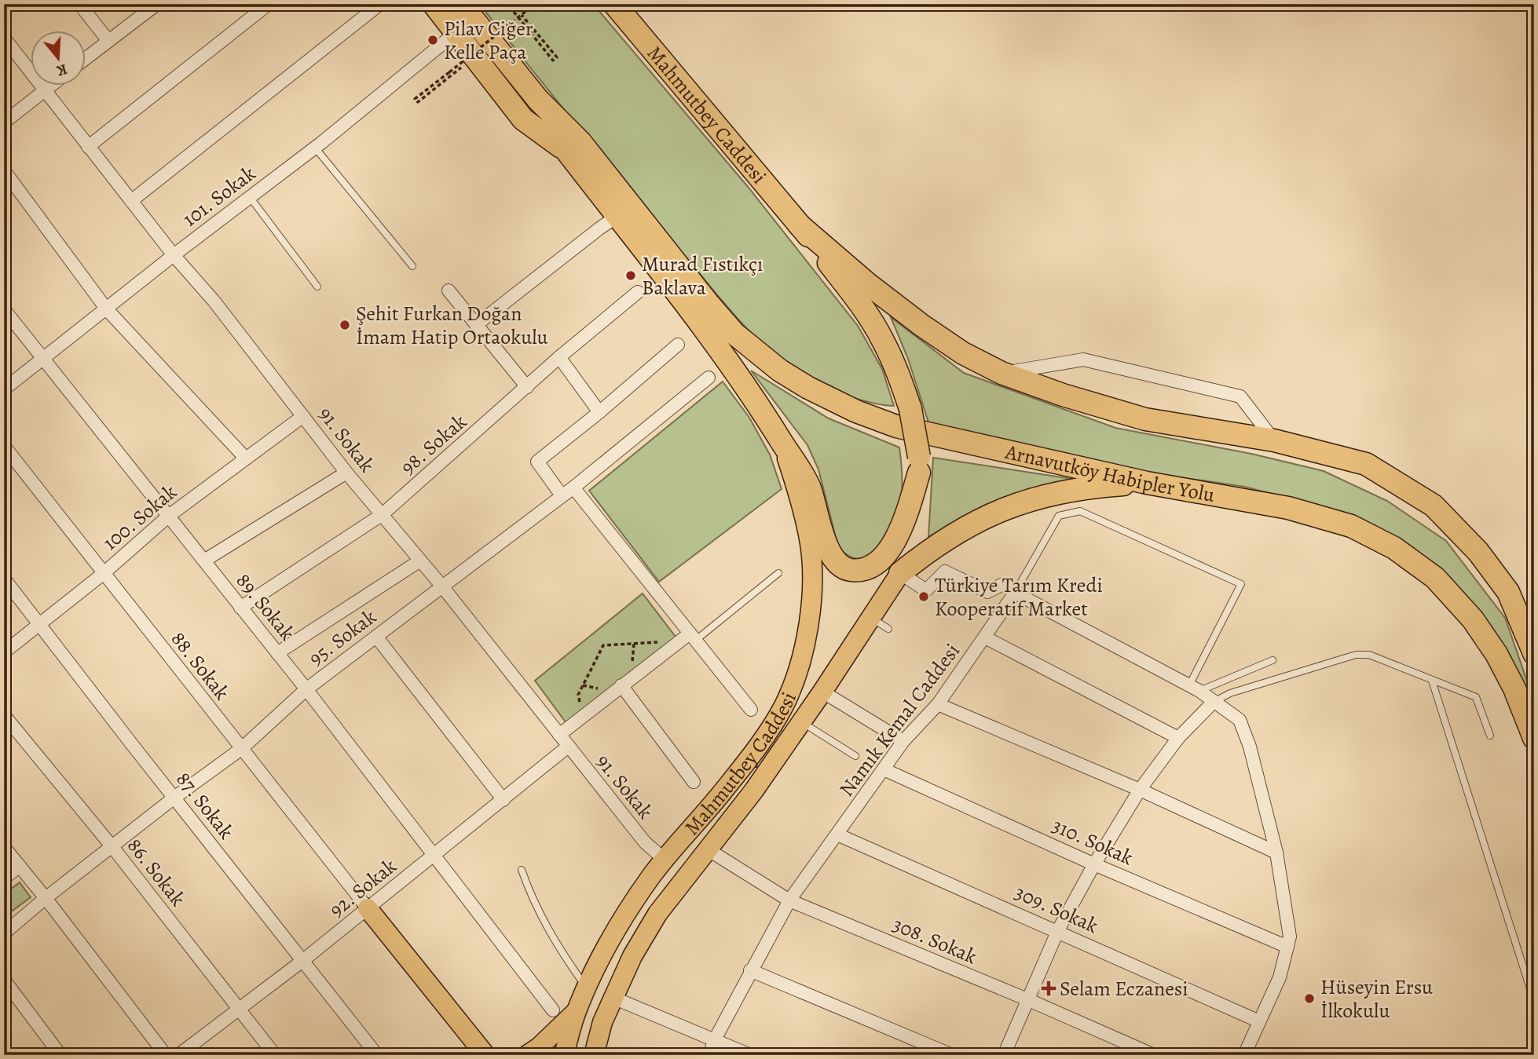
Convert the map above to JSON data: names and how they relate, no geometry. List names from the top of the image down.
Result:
{
  "streets": {
    "highway": ["Mahmutbey Caddesi", "Arnavutköy Habipler Yolu"],
    "street": [
      "101. Sokak",
      "91. Sokak",
      "98. Sokak",
      "100. Sokak",
      "89. Sokak",
      "95. Sokak",
      "88. Sokak",
      "Namık Kemal Caddesi",
      "87. Sokak",
      "310. Sokak",
      "86. Sokak",
      "92. Sokak",
      "309. Sokak",
      "308. Sokak"
    ]
  },
  "crossings": [
    ["Mahmutbey Caddesi", "91. Sokak"],
    ["Mahmutbey Caddesi", "308. Sokak"],
    ["101. Sokak", "91. Sokak"],
    ["101. Sokak", "89. Sokak"],
    ["91. Sokak", "98. Sokak"],
    ["91. Sokak", "100. Sokak"],
    ["91. Sokak", "95. Sokak"],
    ["91. Sokak", "92. Sokak"],
    ["98. Sokak", "89. Sokak"],
    ["100. Sokak", "89. Sokak"],
    ["100. Sokak", "88. Sokak"],
    ["100. Sokak", "87. Sokak"],
    ["89. Sokak", "95. Sokak"],
    ["89. Sokak", "92. Sokak"],
    ["95. Sokak", "88. Sokak"],
    ["95. Sokak", "87. Sokak"],
    ["95. Sokak", "86. Sokak"],
    ["88. Sokak", "92. Sokak"],
    ["Namık Kemal Caddesi", "310. Sokak"],
    ["Namık Kemal Caddesi", "309. Sokak"],
    ["Namık Kemal Caddesi", "308. Sokak"],
    ["87. Sokak", "92. Sokak"],
    ["86. Sokak", "92. Sokak"]
  ],
  "places": {
    "other": [
      "Pilav Ciğer Kelle Paça",
      "Murad Fıstıkçı Baklava",
      "Şehit Furkan Doğan İmam Hatip Ortaokulu",
      "Türkiye Tarım Kredi Kooperatif Market",
      "Hüseyin Ersu İlkokulu"
    ],
    "health": ["Selam Eczanesi"]
  },
  "north": "bottom"
}
